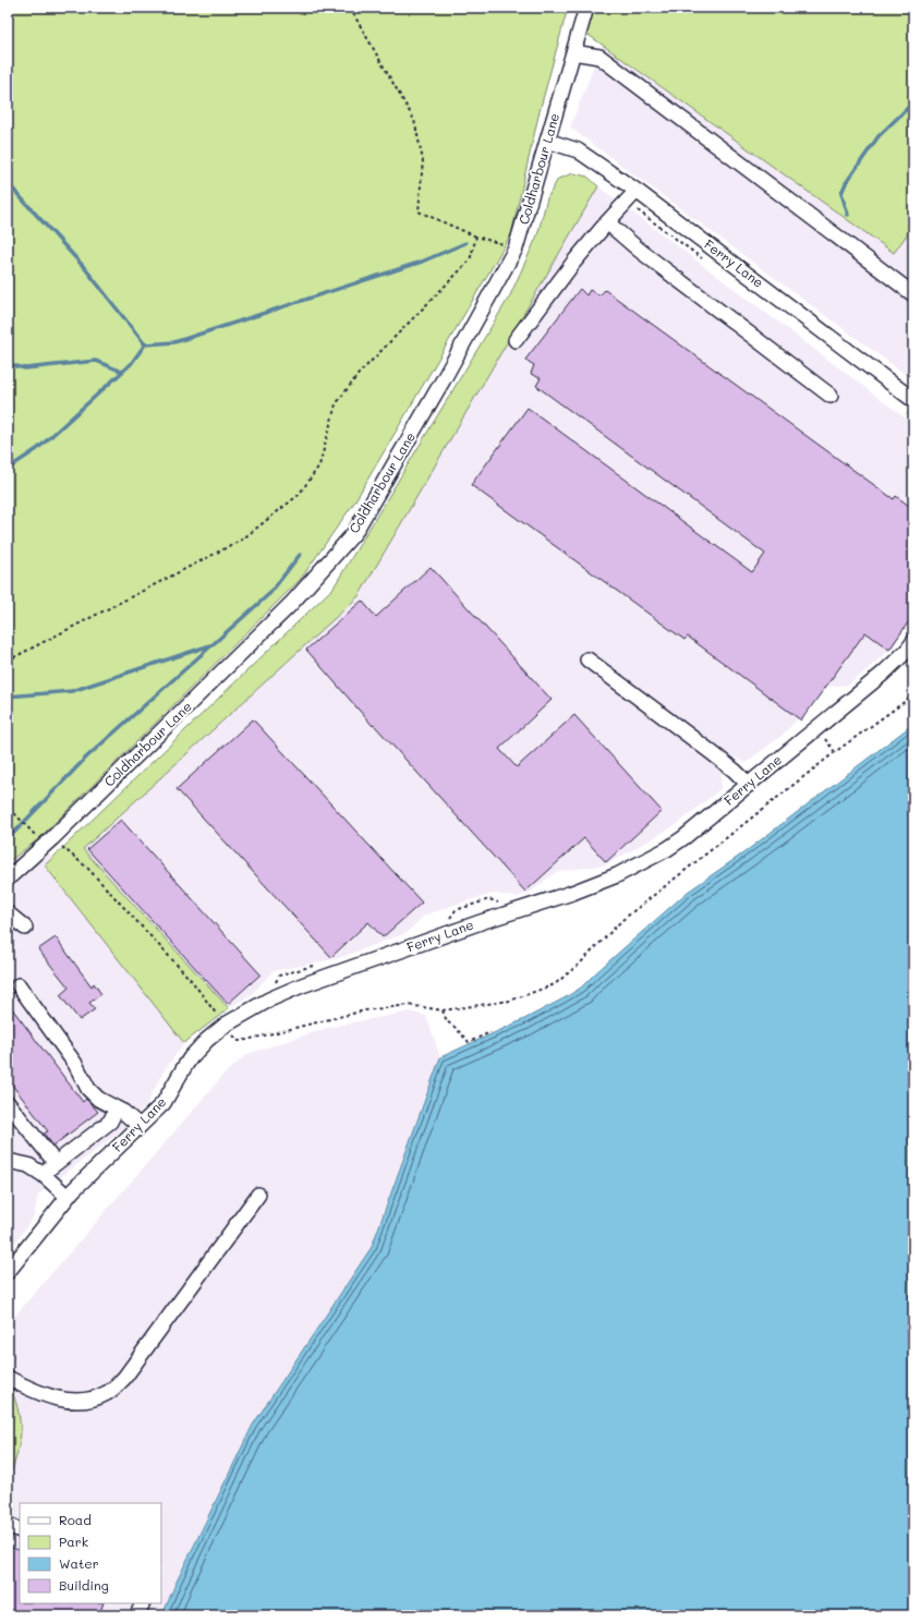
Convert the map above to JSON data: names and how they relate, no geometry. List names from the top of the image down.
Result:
{
  "streets": {
    "street": ["Coldharbour Lane", "Ferry Lane"]
  },
  "crossings": [
    ["Coldharbour Lane", "Ferry Lane"]
  ],
  "legend": [
    "Road",
    "Park",
    "Water",
    "Building"
  ]
}
